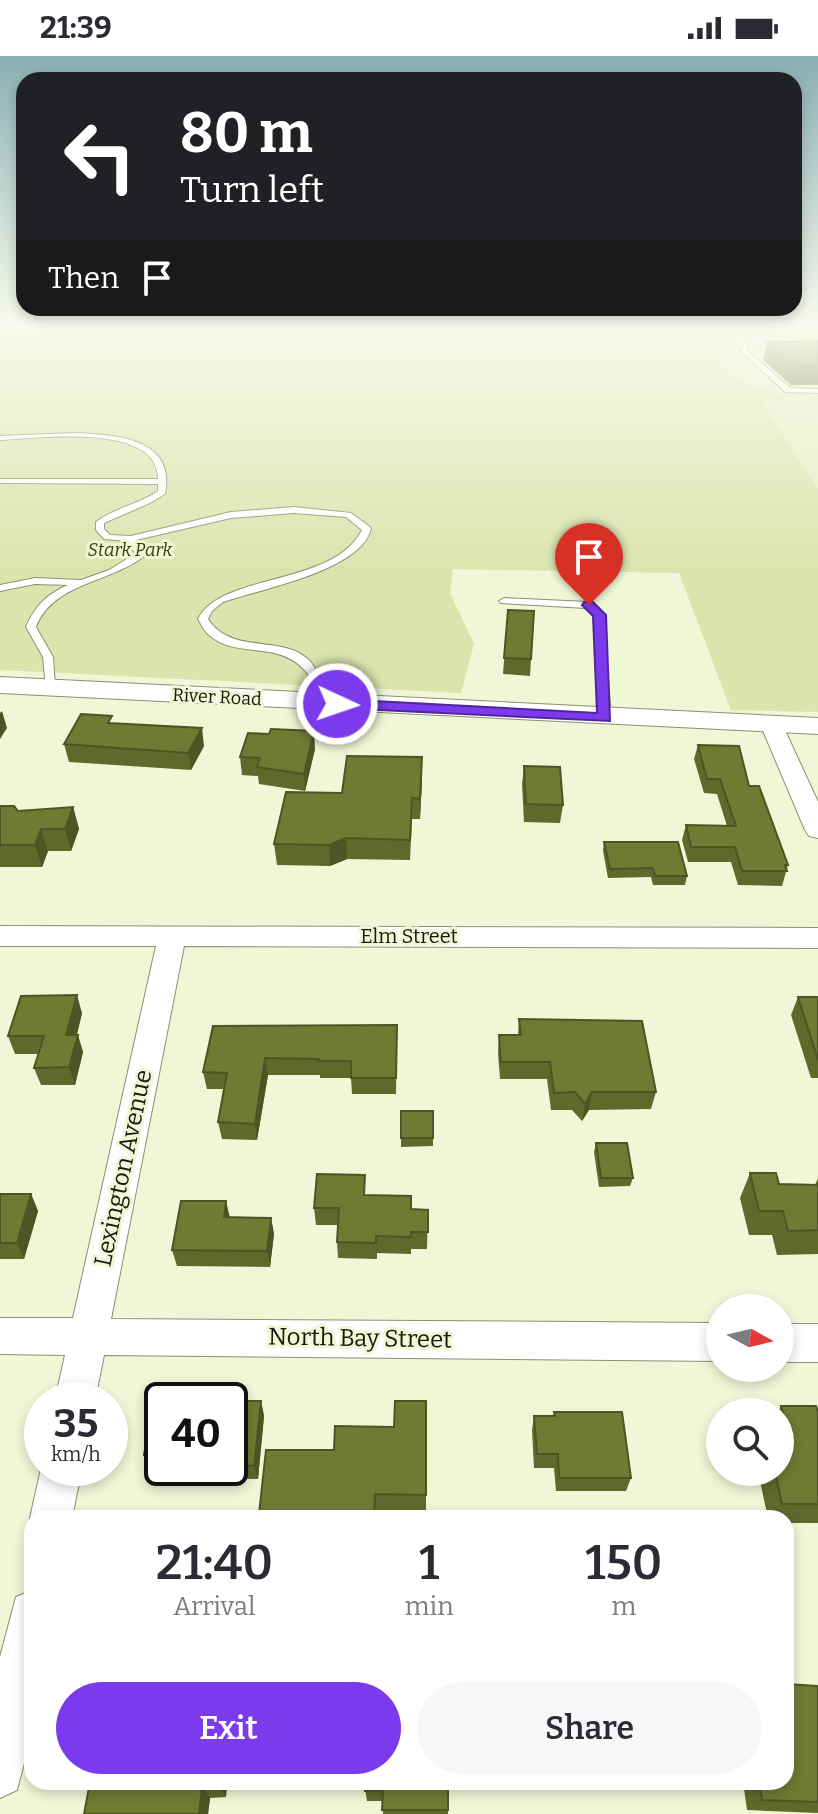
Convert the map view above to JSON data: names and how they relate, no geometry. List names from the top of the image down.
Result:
{
  "streets": {
    "street": [
      "River Road",
      "Elm Street",
      "Lexington Avenue",
      "North Bay Street"
    ]
  },
  "crossings": [
    ["Elm Street", "Lexington Avenue"],
    ["Lexington Avenue", "North Bay Street"]
  ],
  "parks": ["Stark Park"],
  "north": "right",
  "page": {
    "status": "21:39",
    "turn": ["80 m", "Turn left"],
    "then": "Then",
    "speed": "35 km/h",
    "limit": "40",
    "eta": [
      "21:40",
      "Arrival",
      "1",
      "min",
      "150",
      "m"
    ],
    "buttons": ["Exit", "Share"]
  }
}
